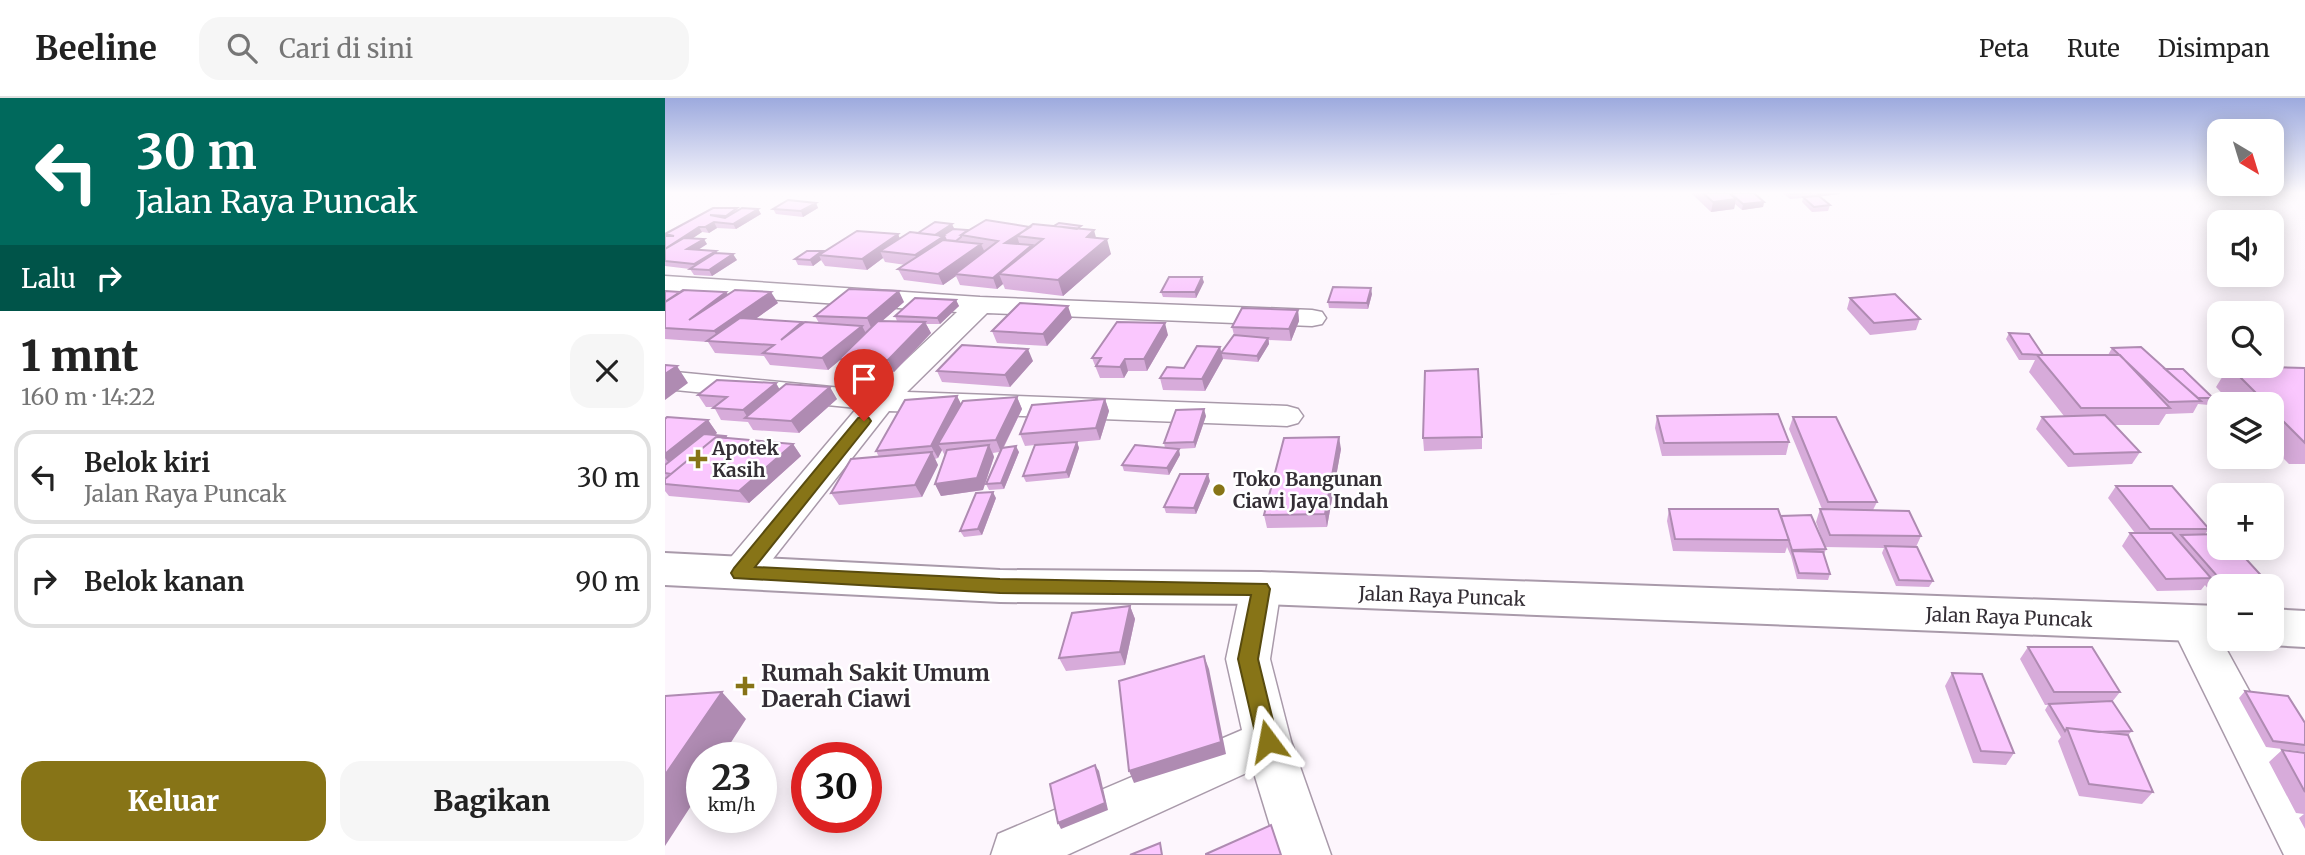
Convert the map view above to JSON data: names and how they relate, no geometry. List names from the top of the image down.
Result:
{
  "streets": {
    "highway": ["Jalan Raya Puncak"]
  },
  "places": {
    "health": ["Apotek Kasih", "Rumah Sakit Umum Daerah Ciawi"],
    "other": ["Toko Bangunan Ciawi Jaya Indah"]
  },
  "north": "bottom right",
  "page": {
    "header": "Beeline",
    "search": "Cari di sini",
    "nav": ["Peta", "Rute", "Disimpan"],
    "turn": ["30 m", "Jalan Raya Puncak"],
    "map_buttons": ["+", "−"],
    "then": "Lalu",
    "heading": ["1 mnt", "160 m · 14:22"],
    "list": [
      {
        "name": "Belok kiri",
        "note": "Jalan Raya Puncak",
        "value": "30 m"
      },
      {
        "name": "Belok kanan",
        "value": "90 m"
      }
    ],
    "speed": "23 km/h",
    "limit": "30",
    "buttons": ["Keluar", "Bagikan"]
  }
}
